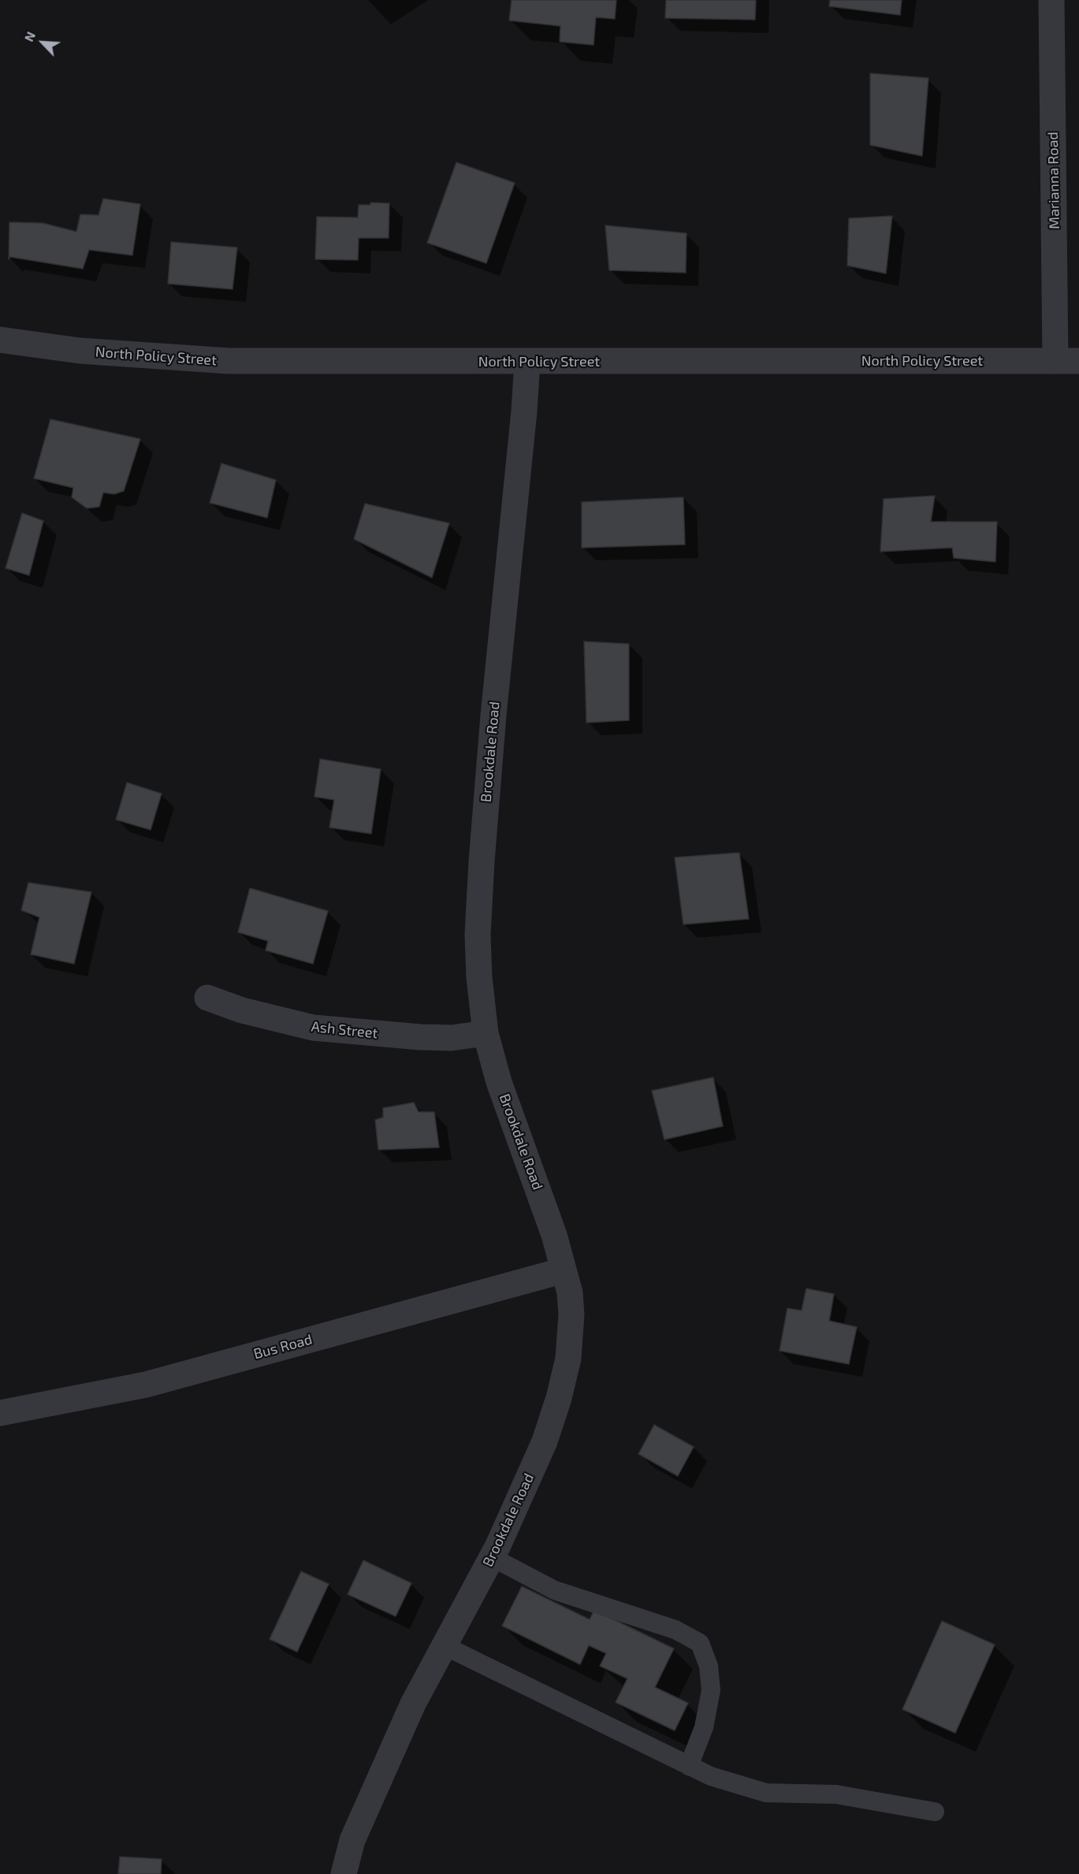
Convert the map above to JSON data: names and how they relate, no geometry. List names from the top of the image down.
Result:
{
  "streets": {
    "street": [
      "Marianna Road",
      "North Policy Street",
      "Brookdale Road",
      "Ash Street",
      "Bus Road"
    ]
  },
  "crossings": [
    ["Marianna Road", "North Policy Street"],
    ["North Policy Street", "Brookdale Road"],
    ["Brookdale Road", "Ash Street"],
    ["Brookdale Road", "Bus Road"]
  ],
  "north": "top left"
}
